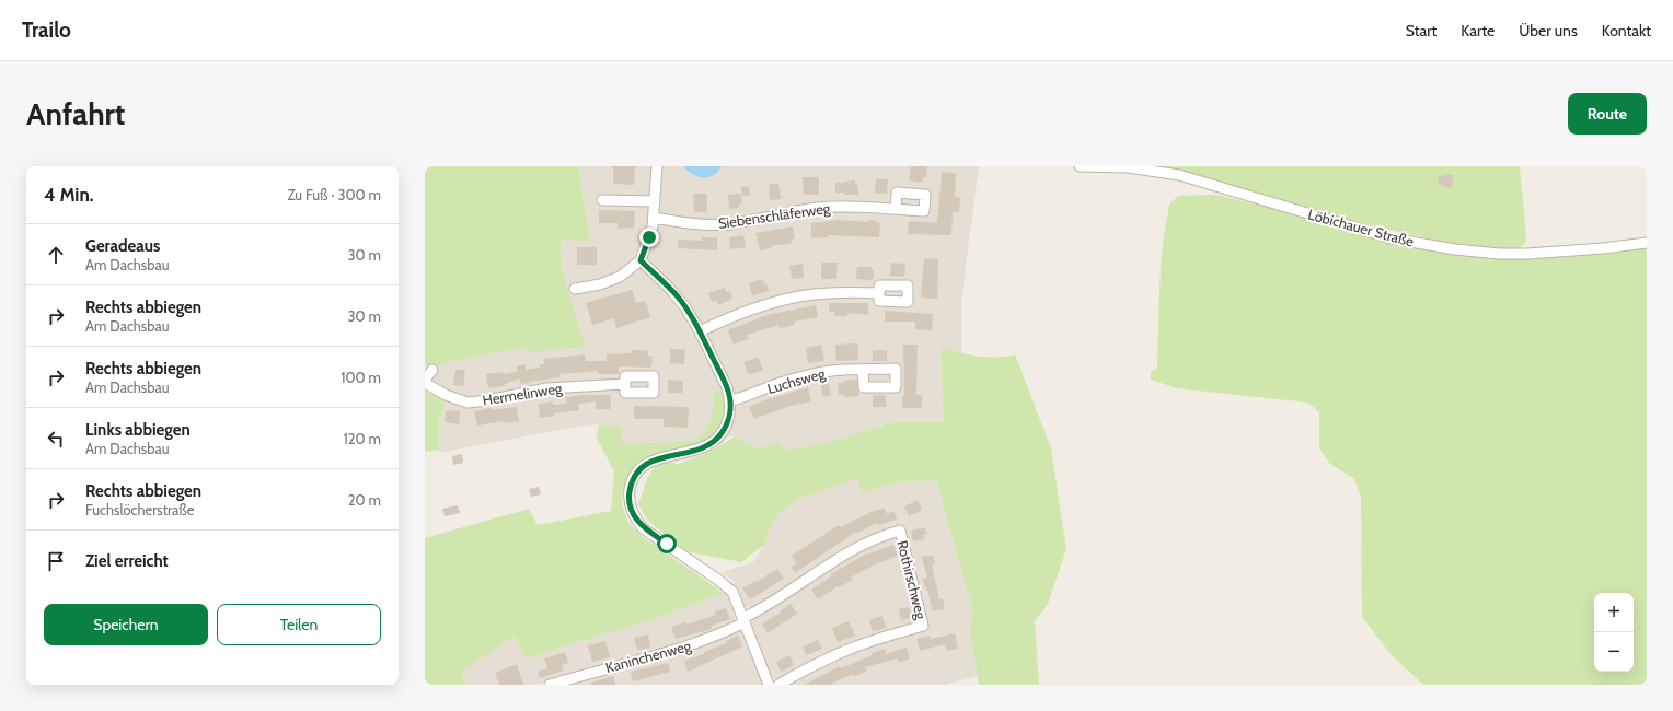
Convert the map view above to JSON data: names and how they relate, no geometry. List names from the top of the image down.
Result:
{
  "streets": {
    "street": [
      "Siebenschläferweg",
      "Löbichauer Straße",
      "Luchsweg",
      "Hermelinweg",
      "Rothirschweg",
      "Kaninchenweg"
    ]
  },
  "crossings": [
    ["Rothirschweg", "Kaninchenweg"]
  ],
  "page": {
    "header": "Trailo",
    "nav": [
      "Start",
      "Karte",
      "Über uns",
      "Kontakt"
    ],
    "buttons": [
      "Route",
      ["Speichern", "Teilen"]
    ],
    "title": "Anfahrt",
    "heading": ["4 Min.", "Zu Fuß · 300 m"],
    "list": [
      ["Geradeaus", "Am Dachsbau", "30 m"],
      ["Rechts abbiegen", "Am Dachsbau", "30 m"],
      ["Rechts abbiegen", "Am Dachsbau", "100 m"],
      ["Links abbiegen", "Am Dachsbau", "120 m"],
      ["Rechts abbiegen", "Fuchslöcherstraße", "20 m"],
      "Ziel erreicht"
    ],
    "map_buttons": ["+", "−"]
  }
}
